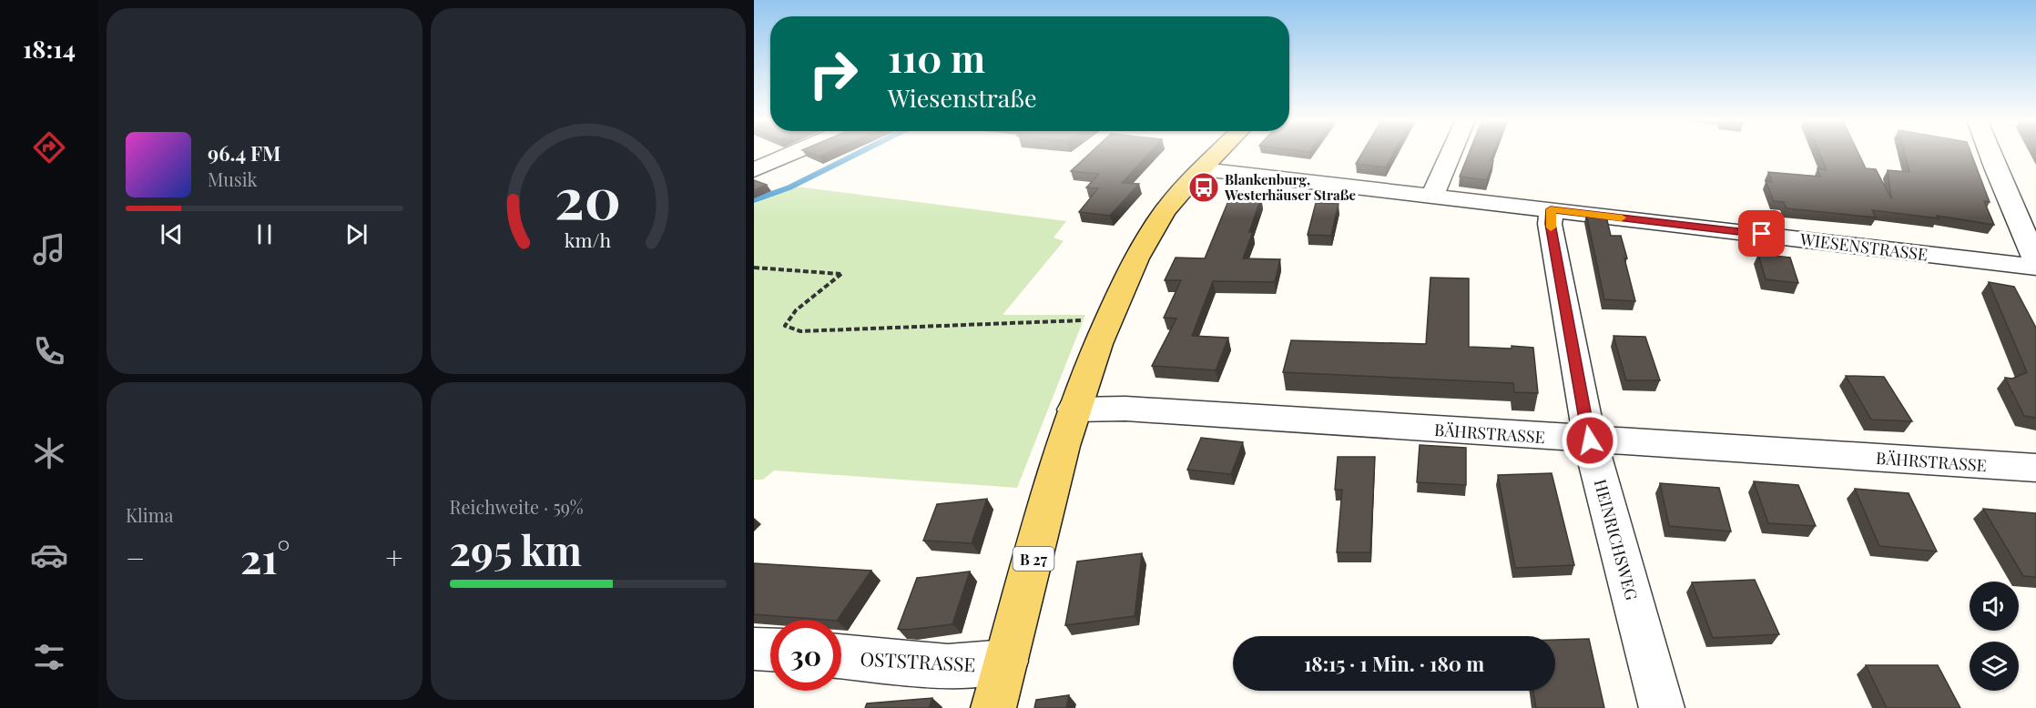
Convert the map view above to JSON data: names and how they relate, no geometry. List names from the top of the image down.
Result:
{
  "streets": {
    "main road": ["B 27"],
    "street": [
      "WIESENSTRASSE",
      "BÄHRSTRASSE",
      "HEINRICHSWEG",
      "OSTSTRASSE"
    ]
  },
  "crossings": [
    ["WIESENSTRASSE", "HEINRICHSWEG"],
    ["WIESENSTRASSE", "B 27"],
    ["BÄHRSTRASSE", "HEINRICHSWEG"],
    ["BÄHRSTRASSE", "B 27"],
    ["B 27", "OSTSTRASSE"]
  ],
  "places": {
    "bus stop": ["Blankenburg, Westerhäuser Straße"]
  },
  "page": {
    "tabs": "18:14",
    "turn": ["110 m", "Wiesenstraße"],
    "song": ["96.4 FM", "Musik"],
    "tile": [
      "Klima",
      ["Reichweite · 59%", "295 km"]
    ],
    "heat": ["−", "21°", "+"],
    "limit": "30",
    "trip": "18:15 · 1 Min. · 180 m",
    "gauge": ["20", "km/h"]
  }
}
